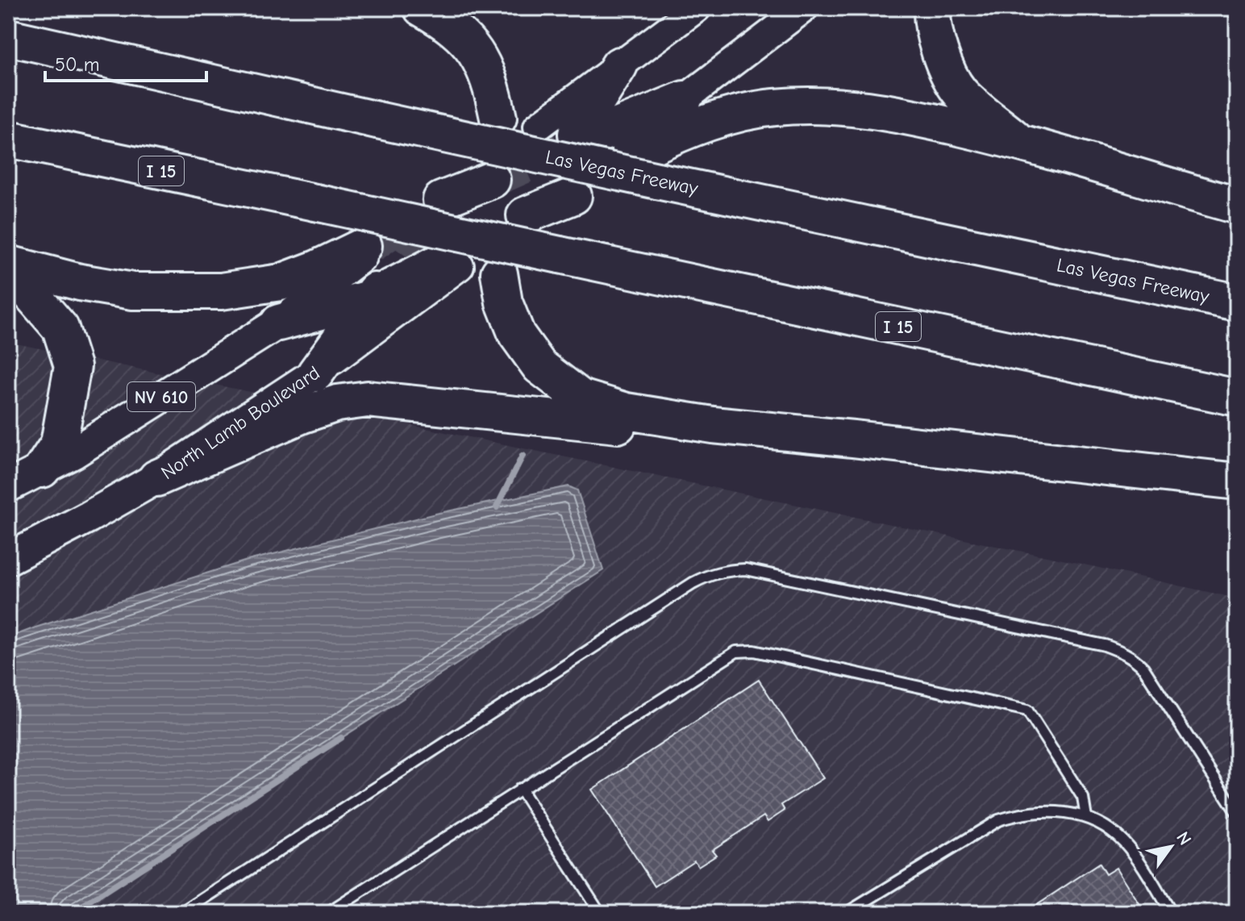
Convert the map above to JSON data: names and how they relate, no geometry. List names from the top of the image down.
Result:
{
  "streets": {
    "highway": ["I 15", "Las Vegas Freeway"],
    "main road": ["NV 610", "North Lamb Boulevard"]
  },
  "scale_bar": "50 m",
  "north": "top right"
}
